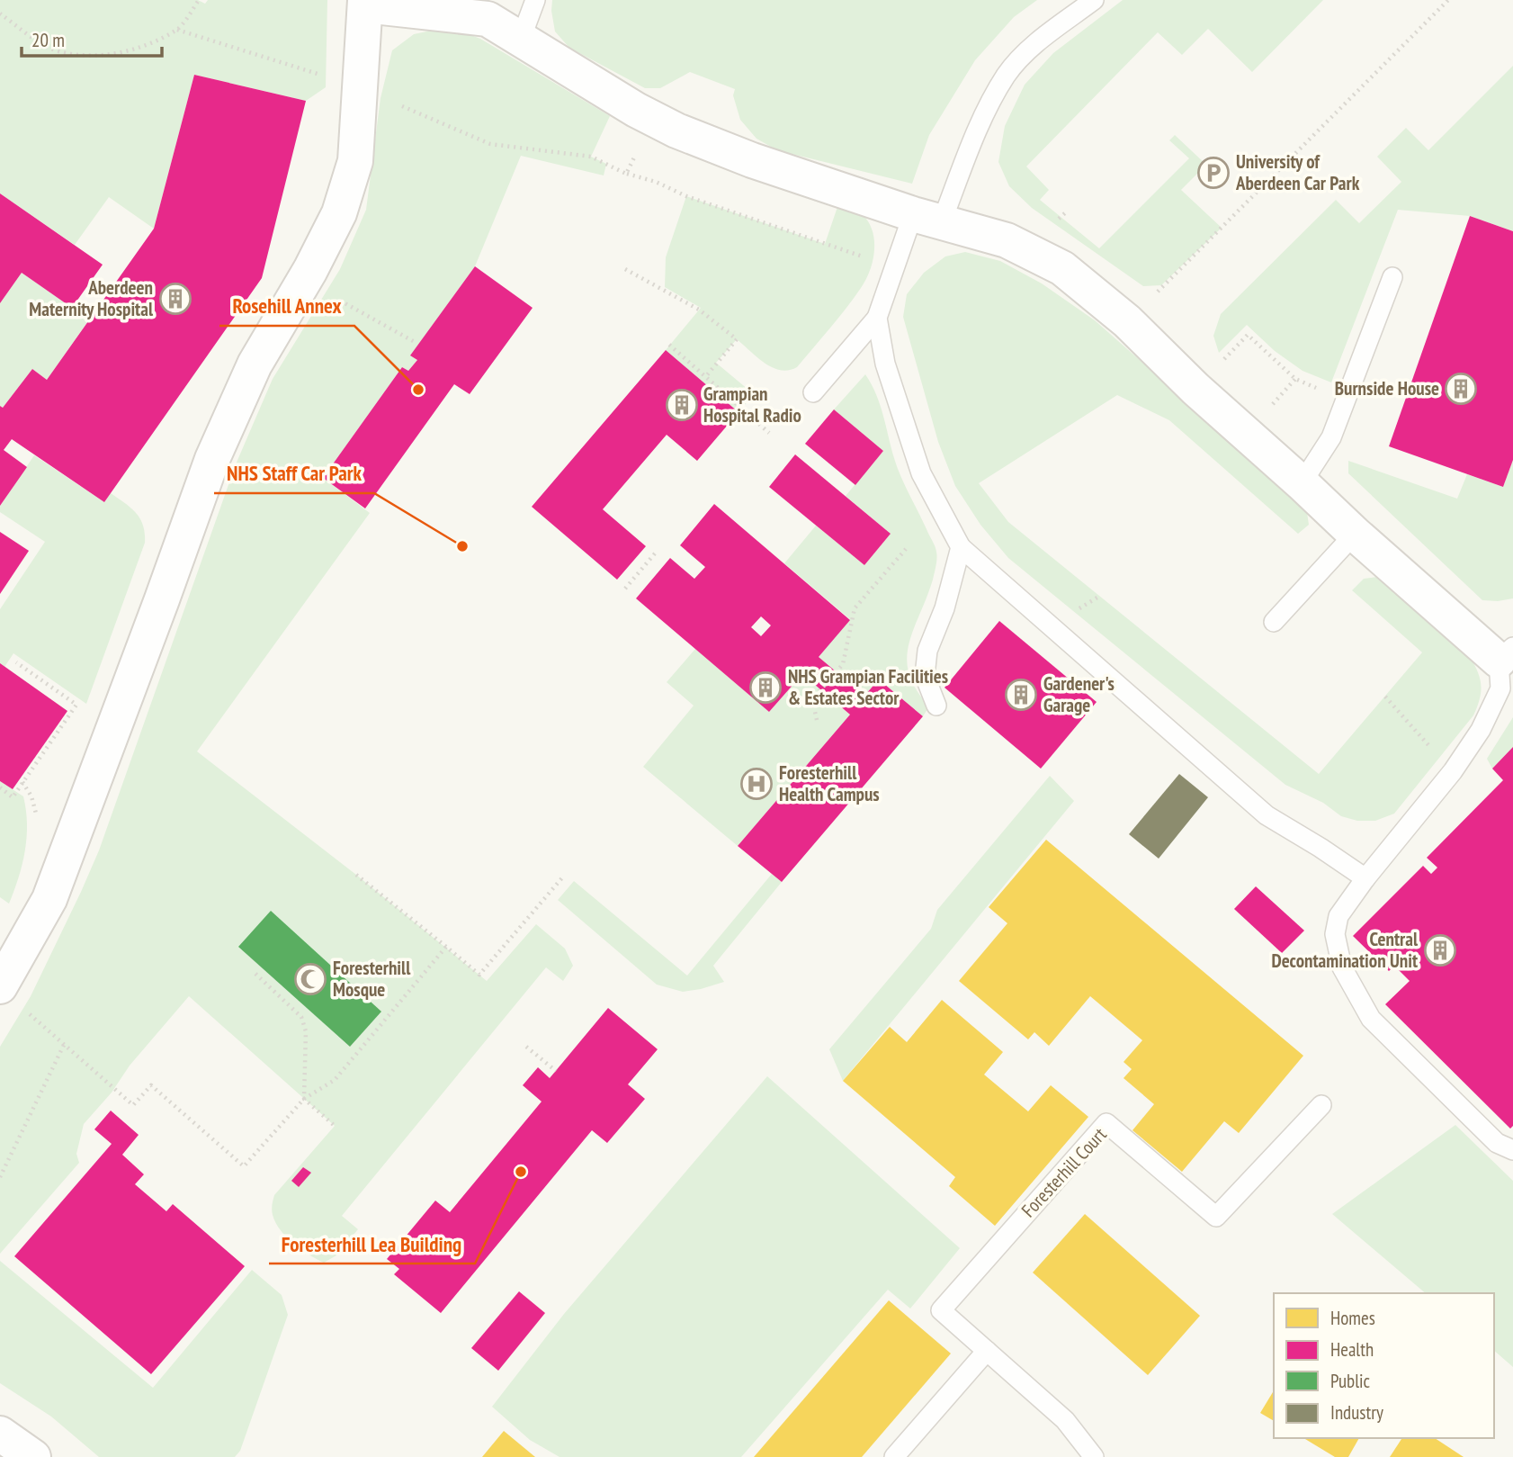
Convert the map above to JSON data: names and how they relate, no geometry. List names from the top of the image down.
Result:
{
  "streets": {
    "lane": ["Foresterhill Court"]
  },
  "places": {
    "parking": ["University of Aberdeen Car Park"],
    "building": [
      "Aberdeen Maternity Hospital",
      "Burnside House",
      "Grampian Hospital Radio",
      "NHS Grampian Facilities & Estates Sector",
      "Gardener's Garage",
      "Central Decontamination Unit"
    ],
    "other": ["Rosehill Annex", "NHS Staff Car Park", "Foresterhill Lea Building"],
    "hospital": ["Foresterhill Health Campus"],
    "mosque": ["Foresterhill Mosque"]
  },
  "legend": [
    "Homes",
    "Health",
    "Public",
    "Industry"
  ],
  "scale_bar": "20 m"
}
